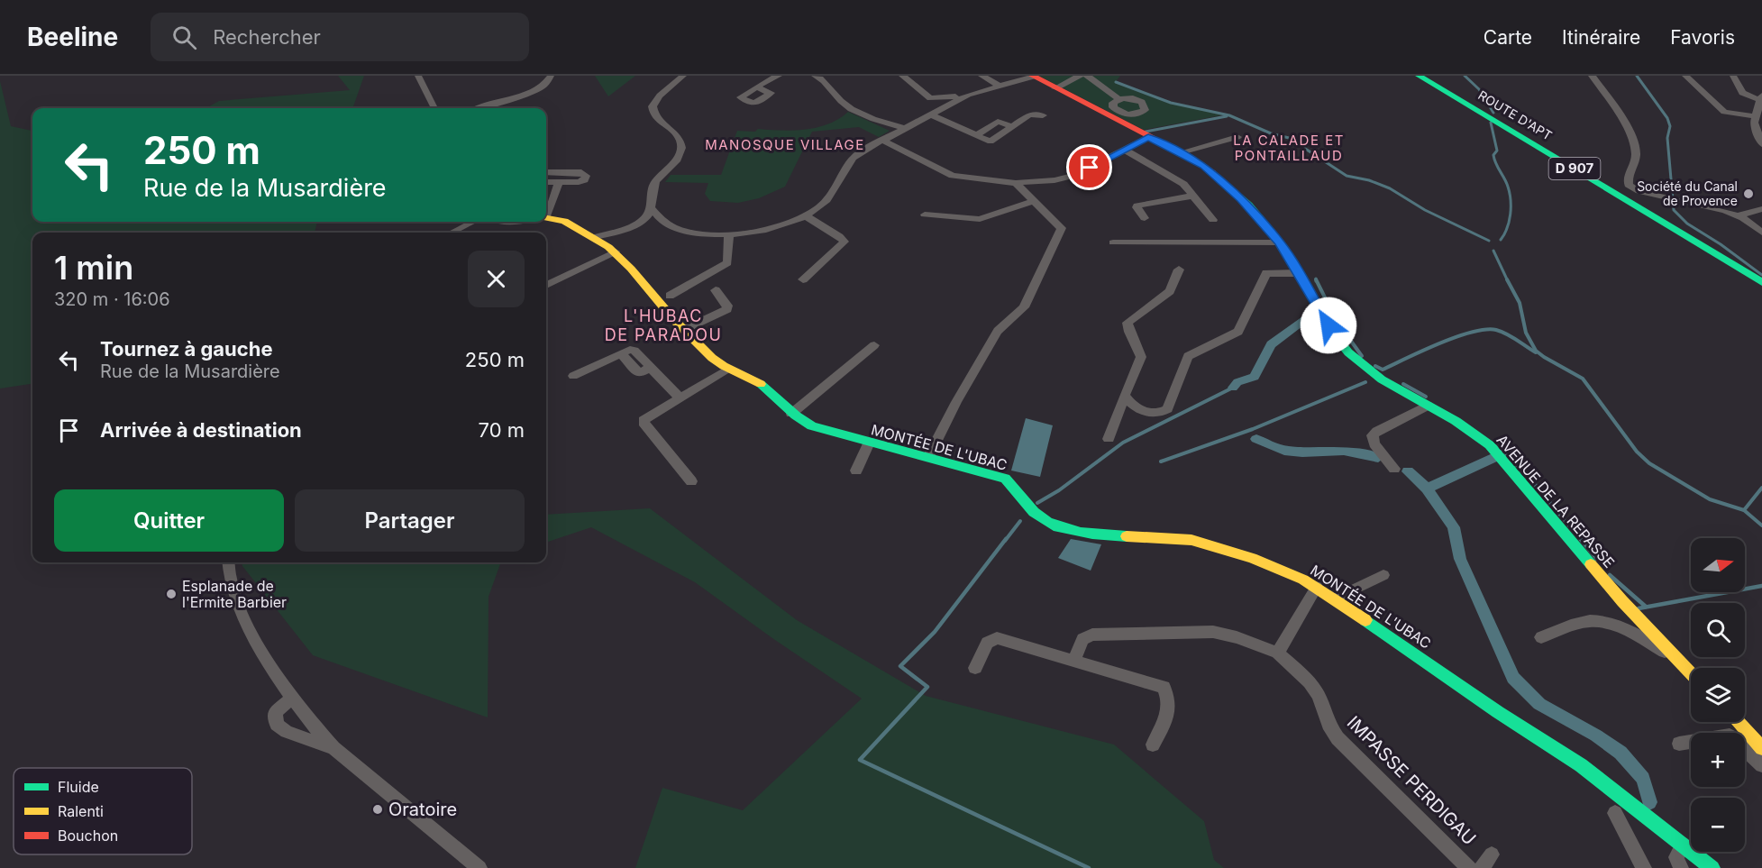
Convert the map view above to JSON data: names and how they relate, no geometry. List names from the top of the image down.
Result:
{
  "streets": {
    "street": [
      "ROUTE D'APT",
      "D 907",
      "MONTÉE DE L'UBAC",
      "AVENUE DE LA REPASSE",
      "IMPASSE PERDIGAU"
    ]
  },
  "districts": ["LA CALADE ET PONTAILLAUD", "MANOSQUE VILLAGE", "L'HUBAC DE PARADOU"],
  "places": ["Société du Canal de Provence", "Esplanade de l'Ermite Barbier", "Oratoire"],
  "legend": ["Fluide", "Ralenti", "Bouchon"],
  "north": "right",
  "page": {
    "header": "Beeline",
    "search": "Rechercher",
    "nav": ["Carte", "Itinéraire", "Favoris"],
    "turn": ["250 m", "Rue de la Musardière"],
    "heading": ["1 min", "320 m · 16:06"],
    "list": [
      {
        "name": "Tournez à gauche",
        "note": "Rue de la Musardière",
        "value": "250 m"
      },
      {
        "name": "Arrivée à destination",
        "value": "70 m"
      }
    ],
    "buttons": ["Quitter", "Partager"],
    "map_buttons": ["+", "−"]
  }
}
